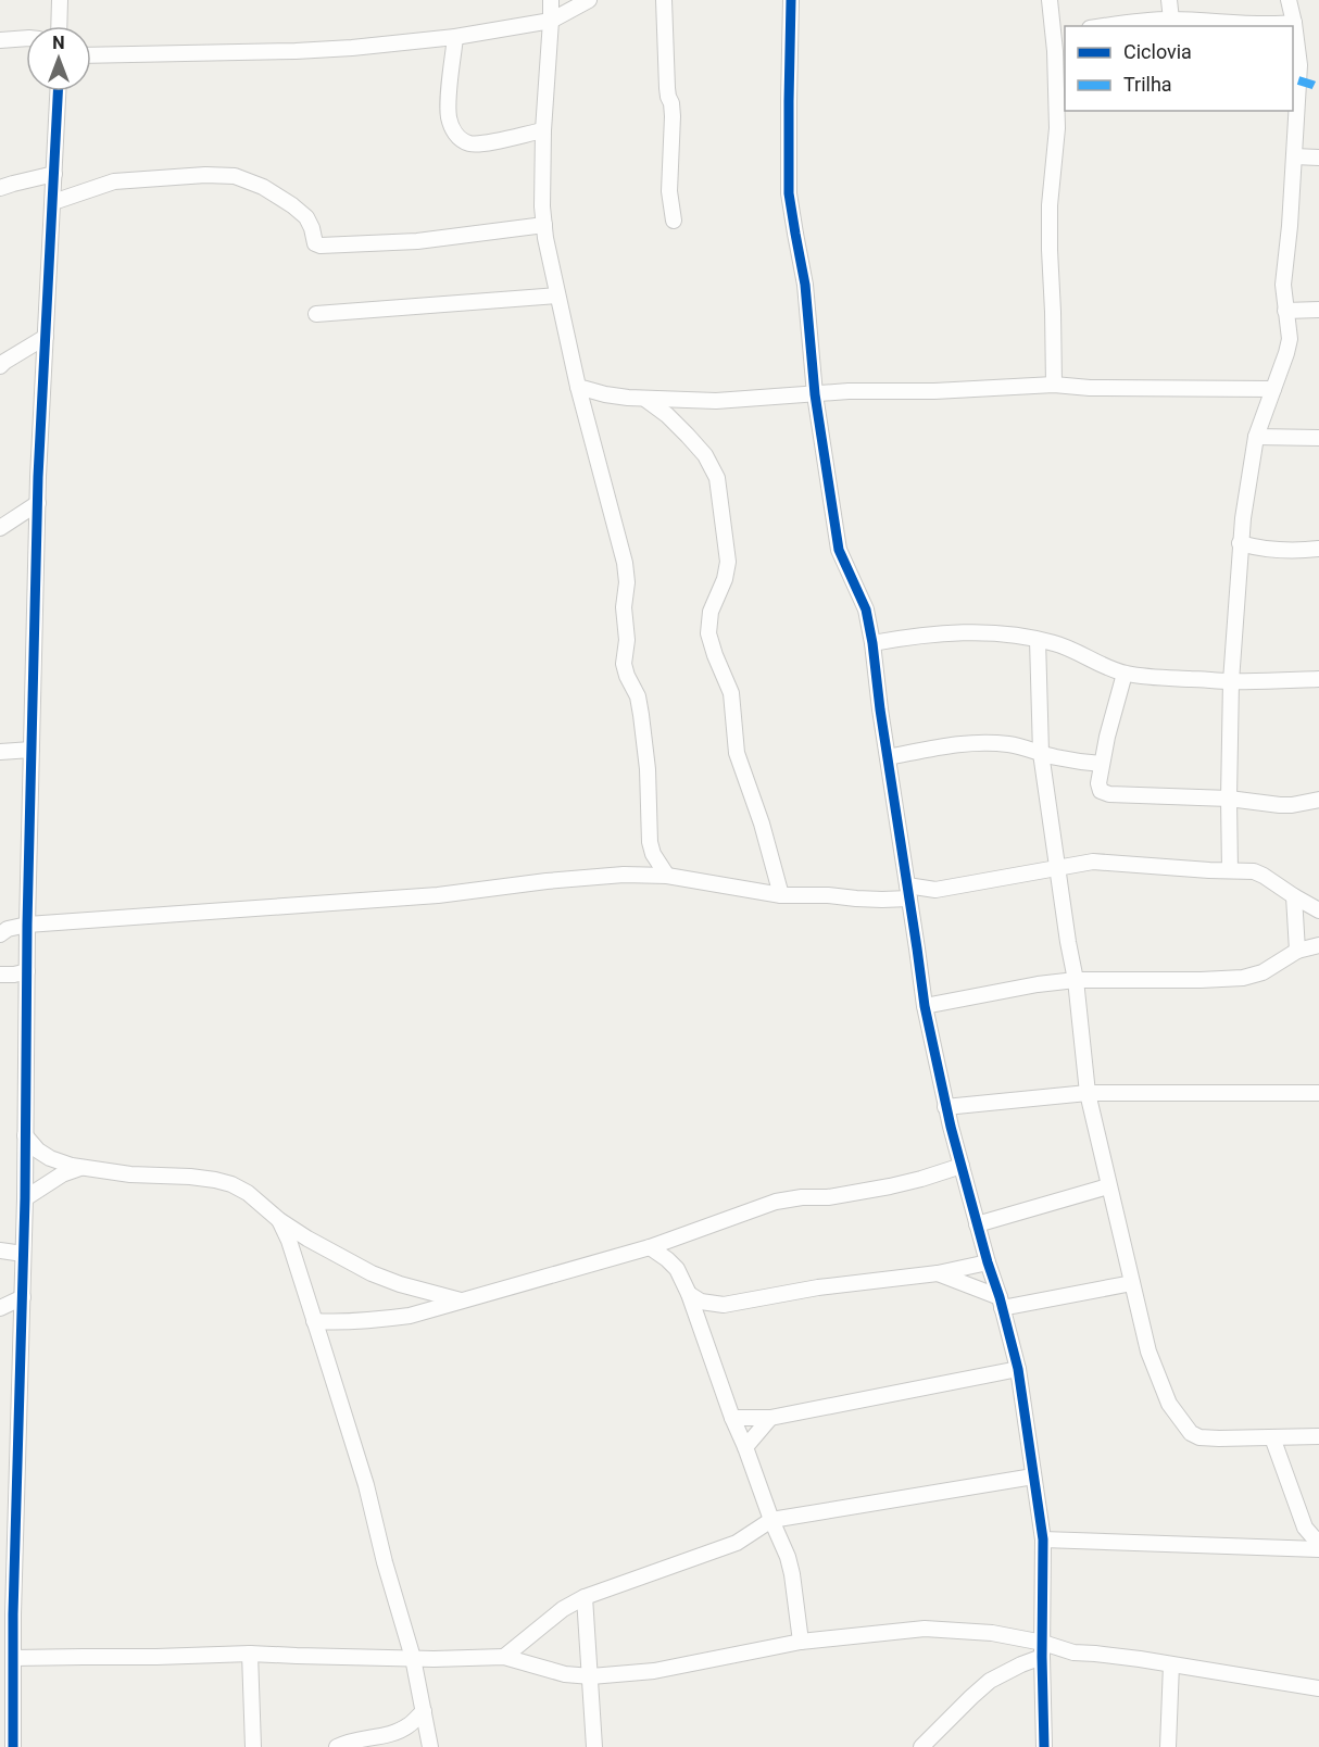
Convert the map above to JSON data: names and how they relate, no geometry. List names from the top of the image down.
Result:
{
  "legend": ["Ciclovia", "Trilha"],
  "north": "top"
}
